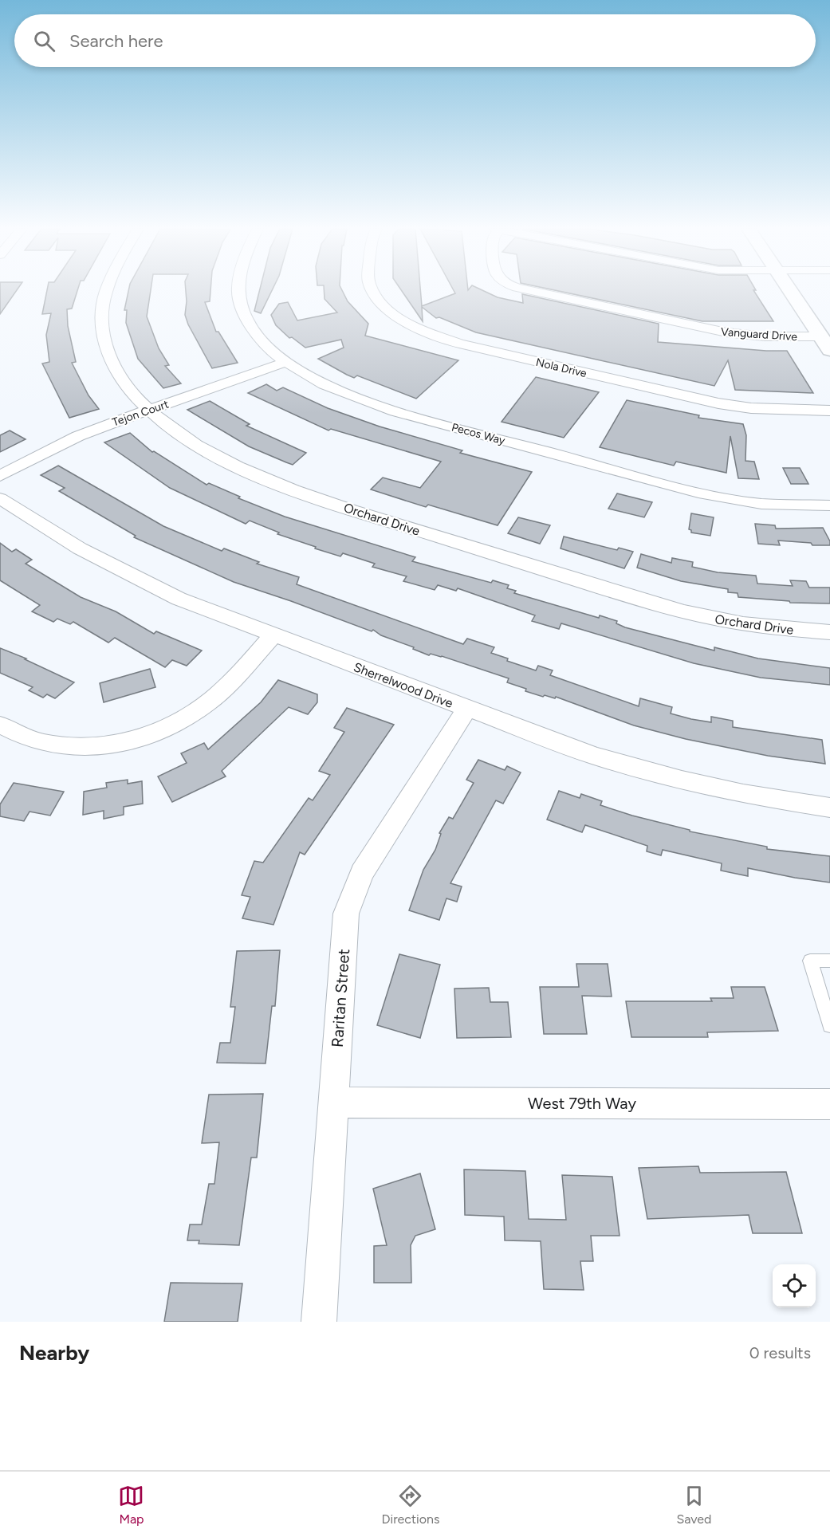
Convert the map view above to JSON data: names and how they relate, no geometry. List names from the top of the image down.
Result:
{
  "streets": {
    "street": [
      "Vanguard Drive",
      "Nola Drive",
      "Tejon Court",
      "Pecos Way",
      "Orchard Drive",
      "Sherrelwood Drive",
      "Raritan Street",
      "West 79th Way"
    ]
  },
  "crossings": [
    ["Tejon Court", "Pecos Way"],
    ["Tejon Court", "Orchard Drive"],
    ["Sherrelwood Drive", "Raritan Street"],
    ["Raritan Street", "West 79th Way"]
  ],
  "page": {
    "search": "Search here",
    "heading": ["Nearby", "0 results"],
    "nav": ["Map", "Directions", "Saved"]
  }
}
